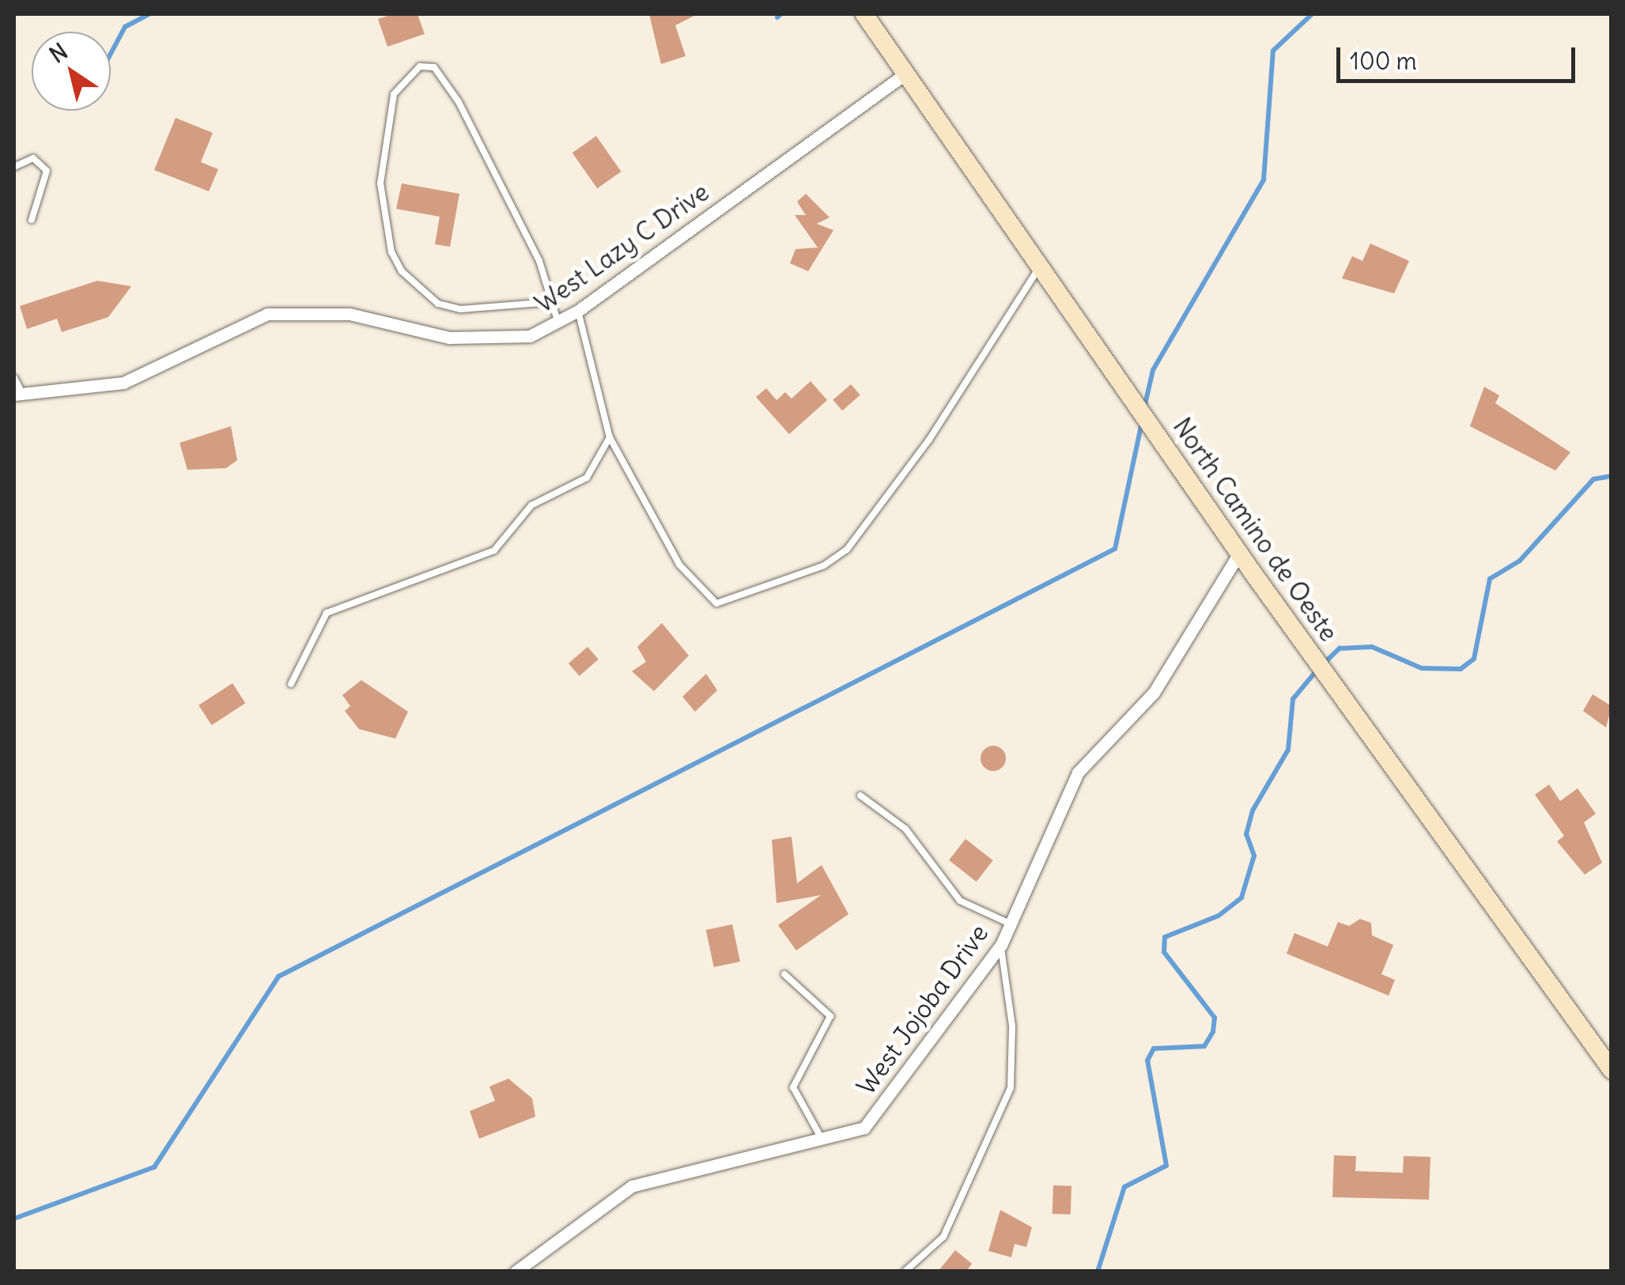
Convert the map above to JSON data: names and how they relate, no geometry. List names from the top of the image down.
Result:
{
  "streets": {
    "street": ["West Lazy C Drive", "North Camino de Oeste", "West Jojoba Drive"]
  },
  "crossings": [
    ["West Lazy C Drive", "North Camino de Oeste"],
    ["North Camino de Oeste", "West Jojoba Drive"]
  ],
  "scale_bar": "100 m",
  "north": "top left"
}
